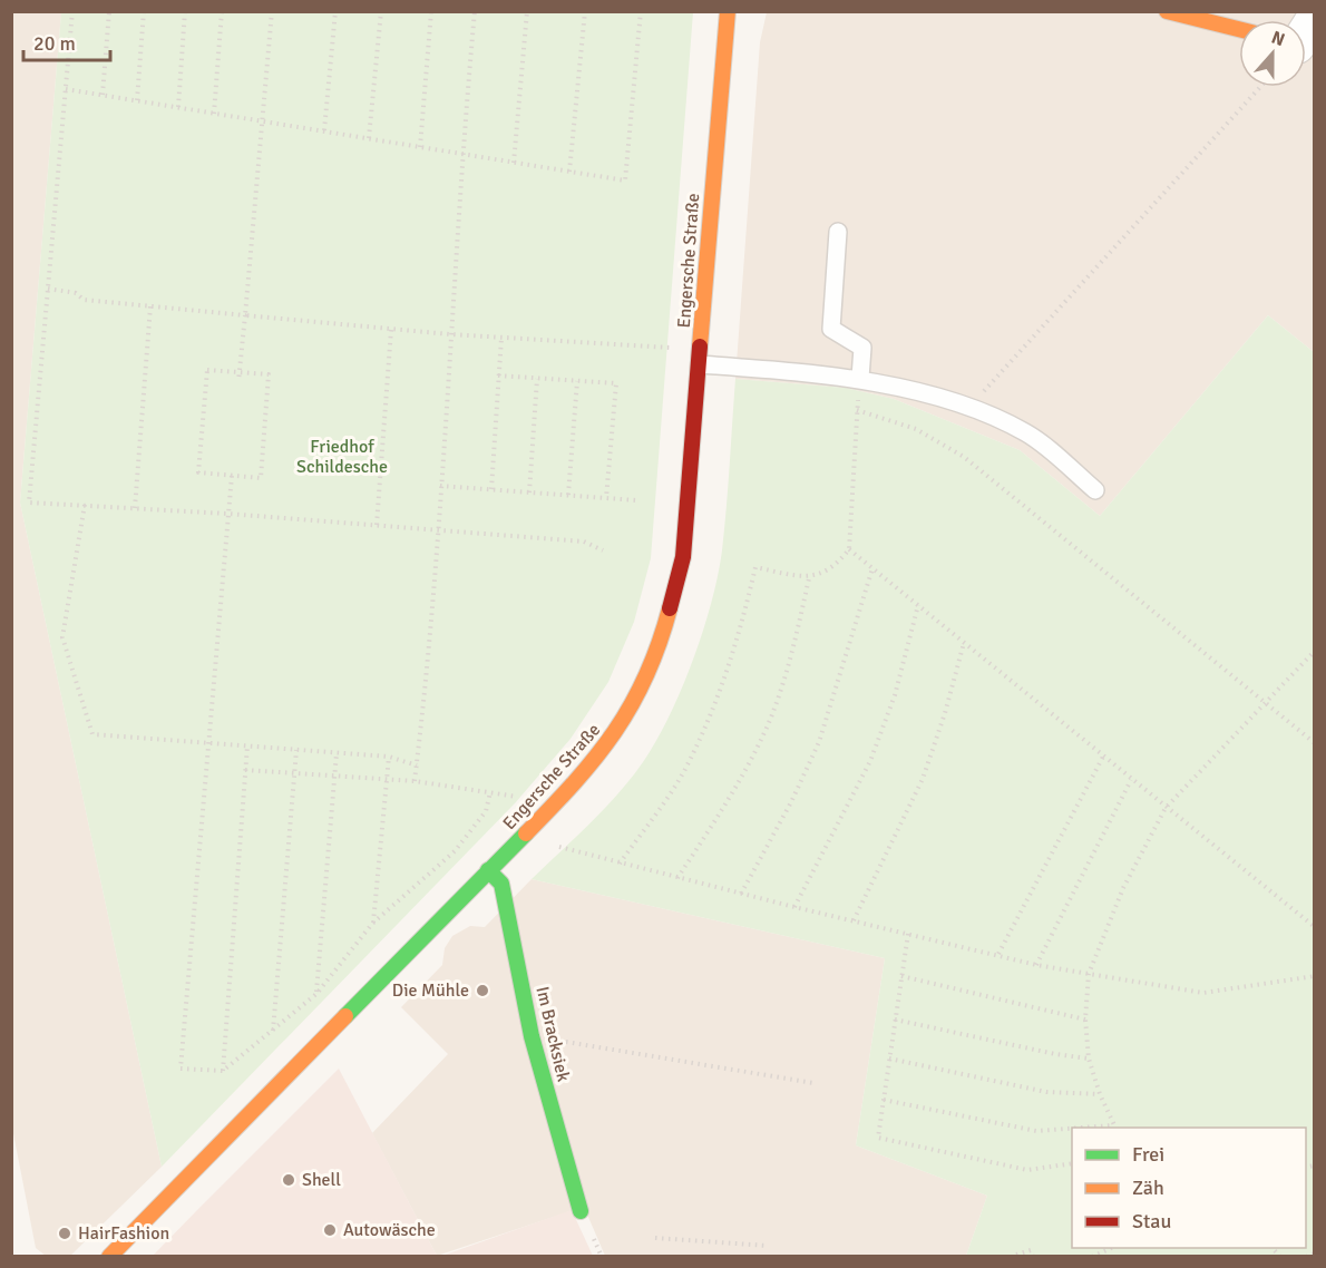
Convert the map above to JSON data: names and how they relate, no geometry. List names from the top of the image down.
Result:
{
  "streets": {
    "main road": ["Engersche Straße", "Im Bracksiek"]
  },
  "crossings": [
    ["Engersche Straße", "Im Bracksiek"]
  ],
  "parks": ["Friedhof Schildesche"],
  "places": [
    "Die Mühle",
    "Shell",
    "Autowäsche",
    "HairFashion"
  ],
  "legend": ["Frei", "Zäh", "Stau"],
  "scale_bar": "20 m",
  "north": "top"
}
